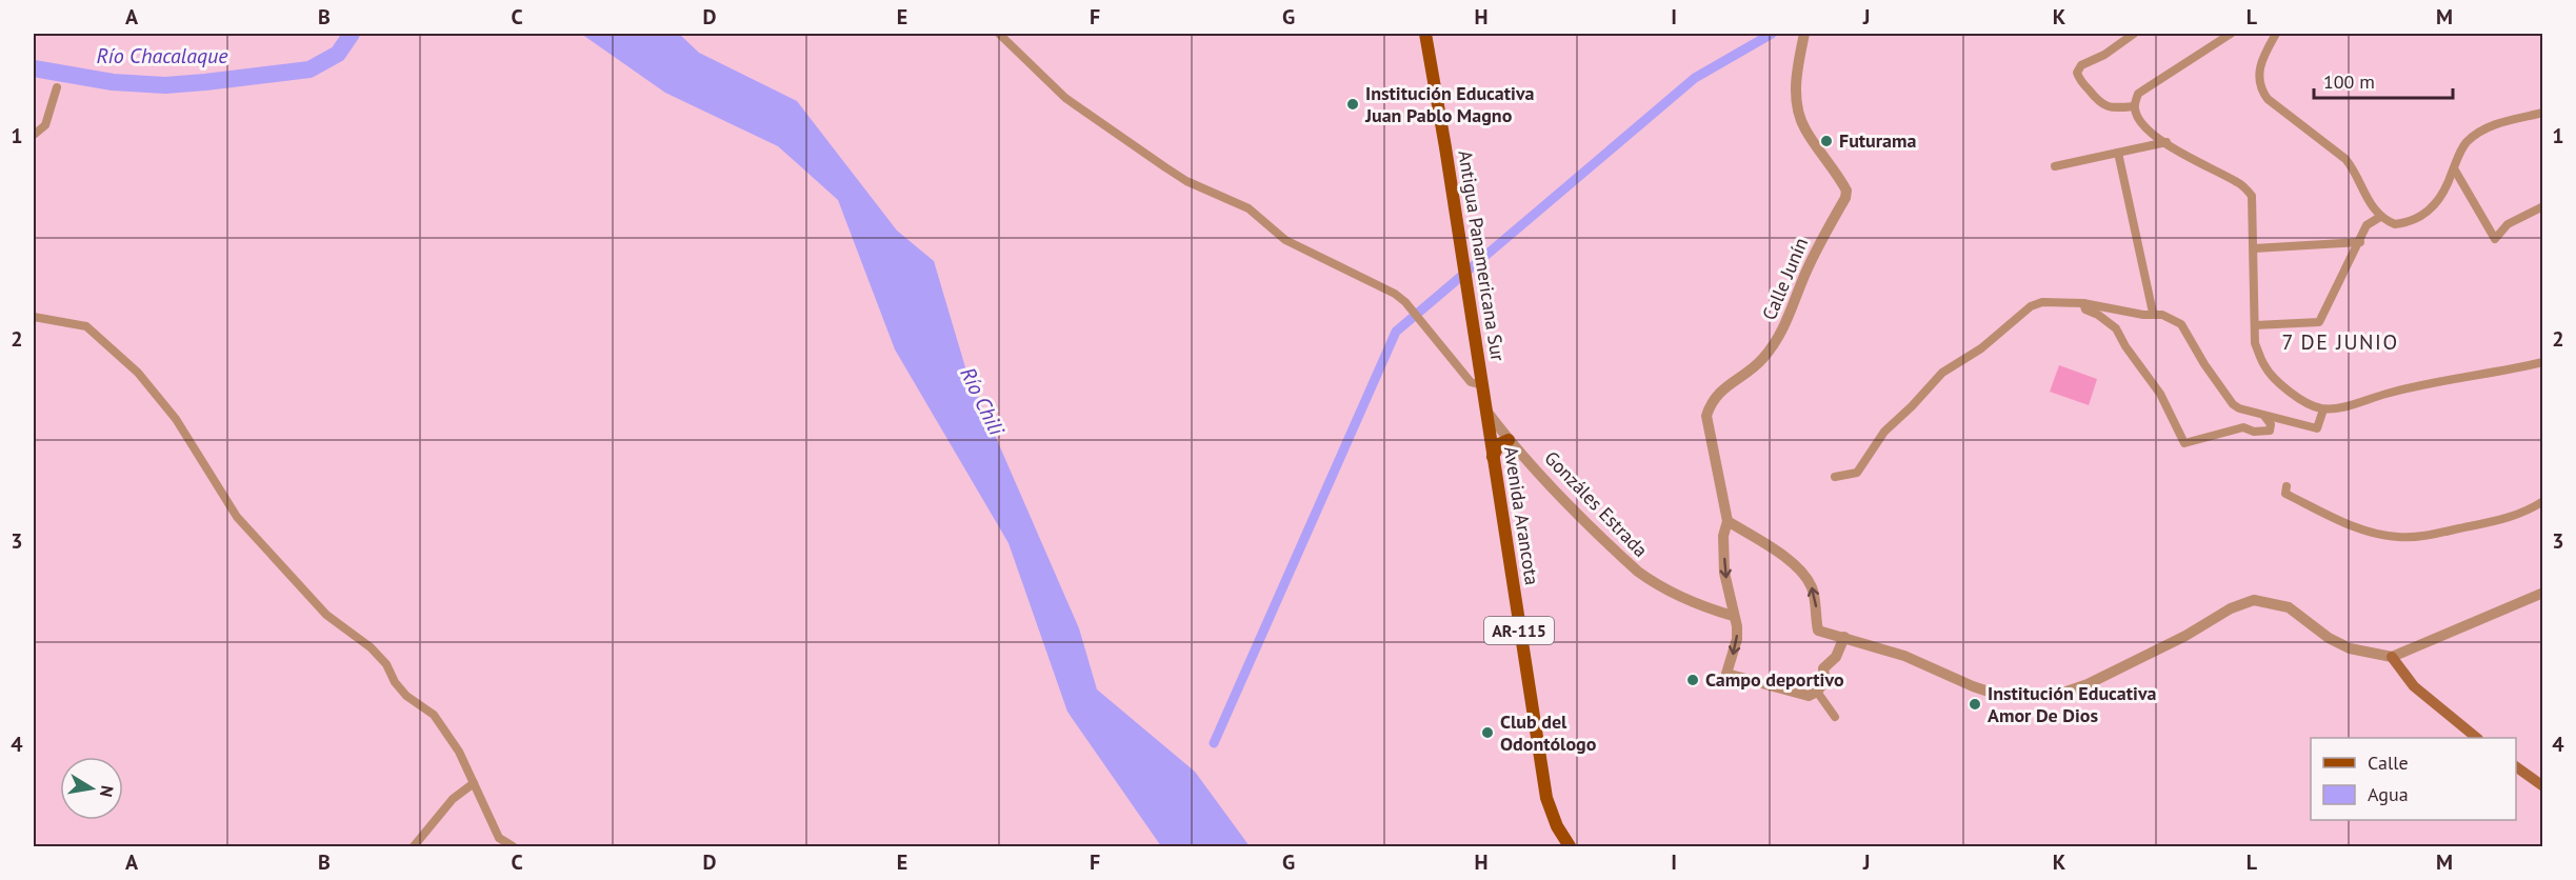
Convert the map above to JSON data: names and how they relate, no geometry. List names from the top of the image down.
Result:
{
  "streets": {
    "main road": ["Antigua Panamericana Sur", "Avenida Arancota", "AR-115"],
    "street": ["Calle Junín", "Gonzáles Estrada"]
  },
  "crossings": [
    ["Antigua Panamericana Sur", "Gonzáles Estrada"],
    ["Antigua Panamericana Sur", "Avenida Arancota"],
    ["Calle Junín", "Gonzáles Estrada"],
    ["Gonzáles Estrada", "Avenida Arancota"]
  ],
  "districts": ["7 DE JUNIO"],
  "water": ["Río Chacalaque", "Río Chili"],
  "places": [
    "Institución Educativa Juan Pablo Magno",
    "Futurama",
    "Campo deportivo",
    "Institución Educativa Amor De Dios",
    "Club del Odontólogo"
  ],
  "legend": ["Calle", "Agua"],
  "scale_bar": "100 m",
  "north": "right",
  "grid": {
    "columns": [
      "A",
      "B",
      "C",
      "D",
      "E",
      "F",
      "G",
      "H",
      "I",
      "J",
      "K",
      "L",
      "M"
    ],
    "rows": [
      "1",
      "2",
      "3",
      "4"
    ]
  }
}
